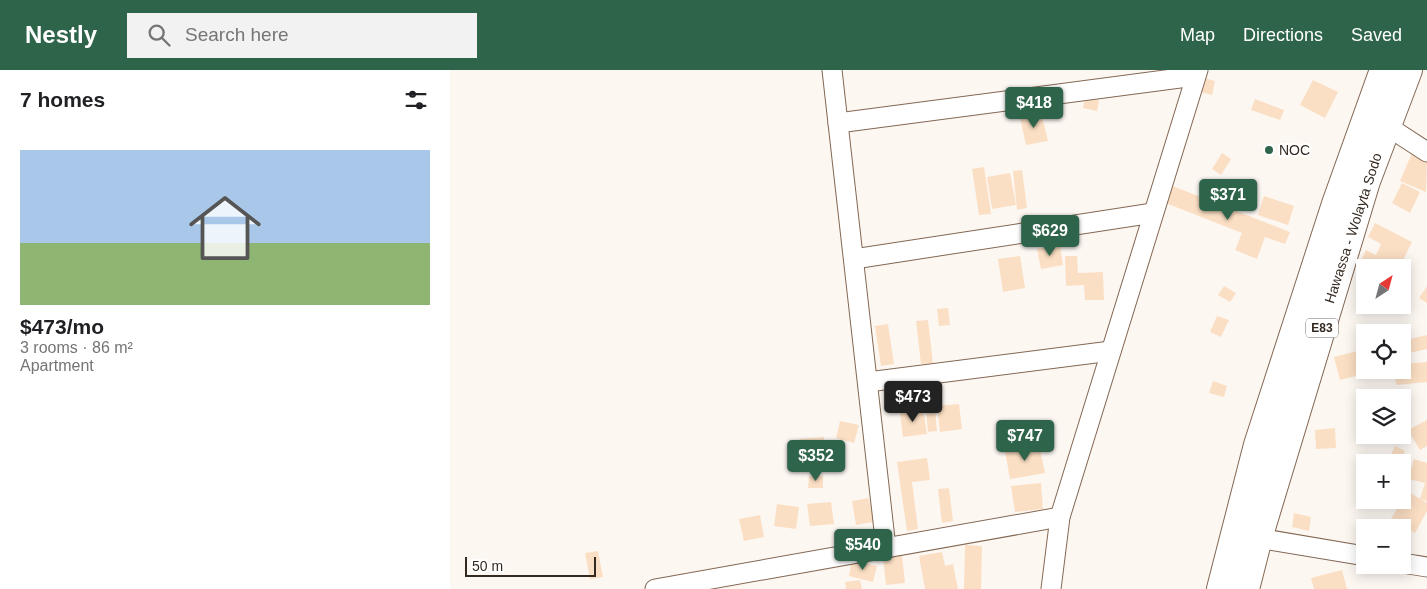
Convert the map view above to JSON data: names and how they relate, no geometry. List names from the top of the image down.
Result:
{
  "streets": {
    "main road": ["Hawassa - Wolayta Sodo", "E83"]
  },
  "places": ["NOC"],
  "scale_bar": "50 m",
  "north": "top right",
  "page": {
    "header": "Nestly",
    "search": "Search here",
    "nav": ["Map", "Directions", "Saved"],
    "heading": "7 homes",
    "price": [
      "$418",
      "$371",
      "$629",
      "$473",
      "$747",
      "$352",
      "$540"
    ],
    "list": [
      {
        "name": "$473/mo",
        "note": "3 rooms · 86 m² · Apartment"
      }
    ],
    "map_buttons": ["+", "−"],
    "scale": "50 m"
  }
}
